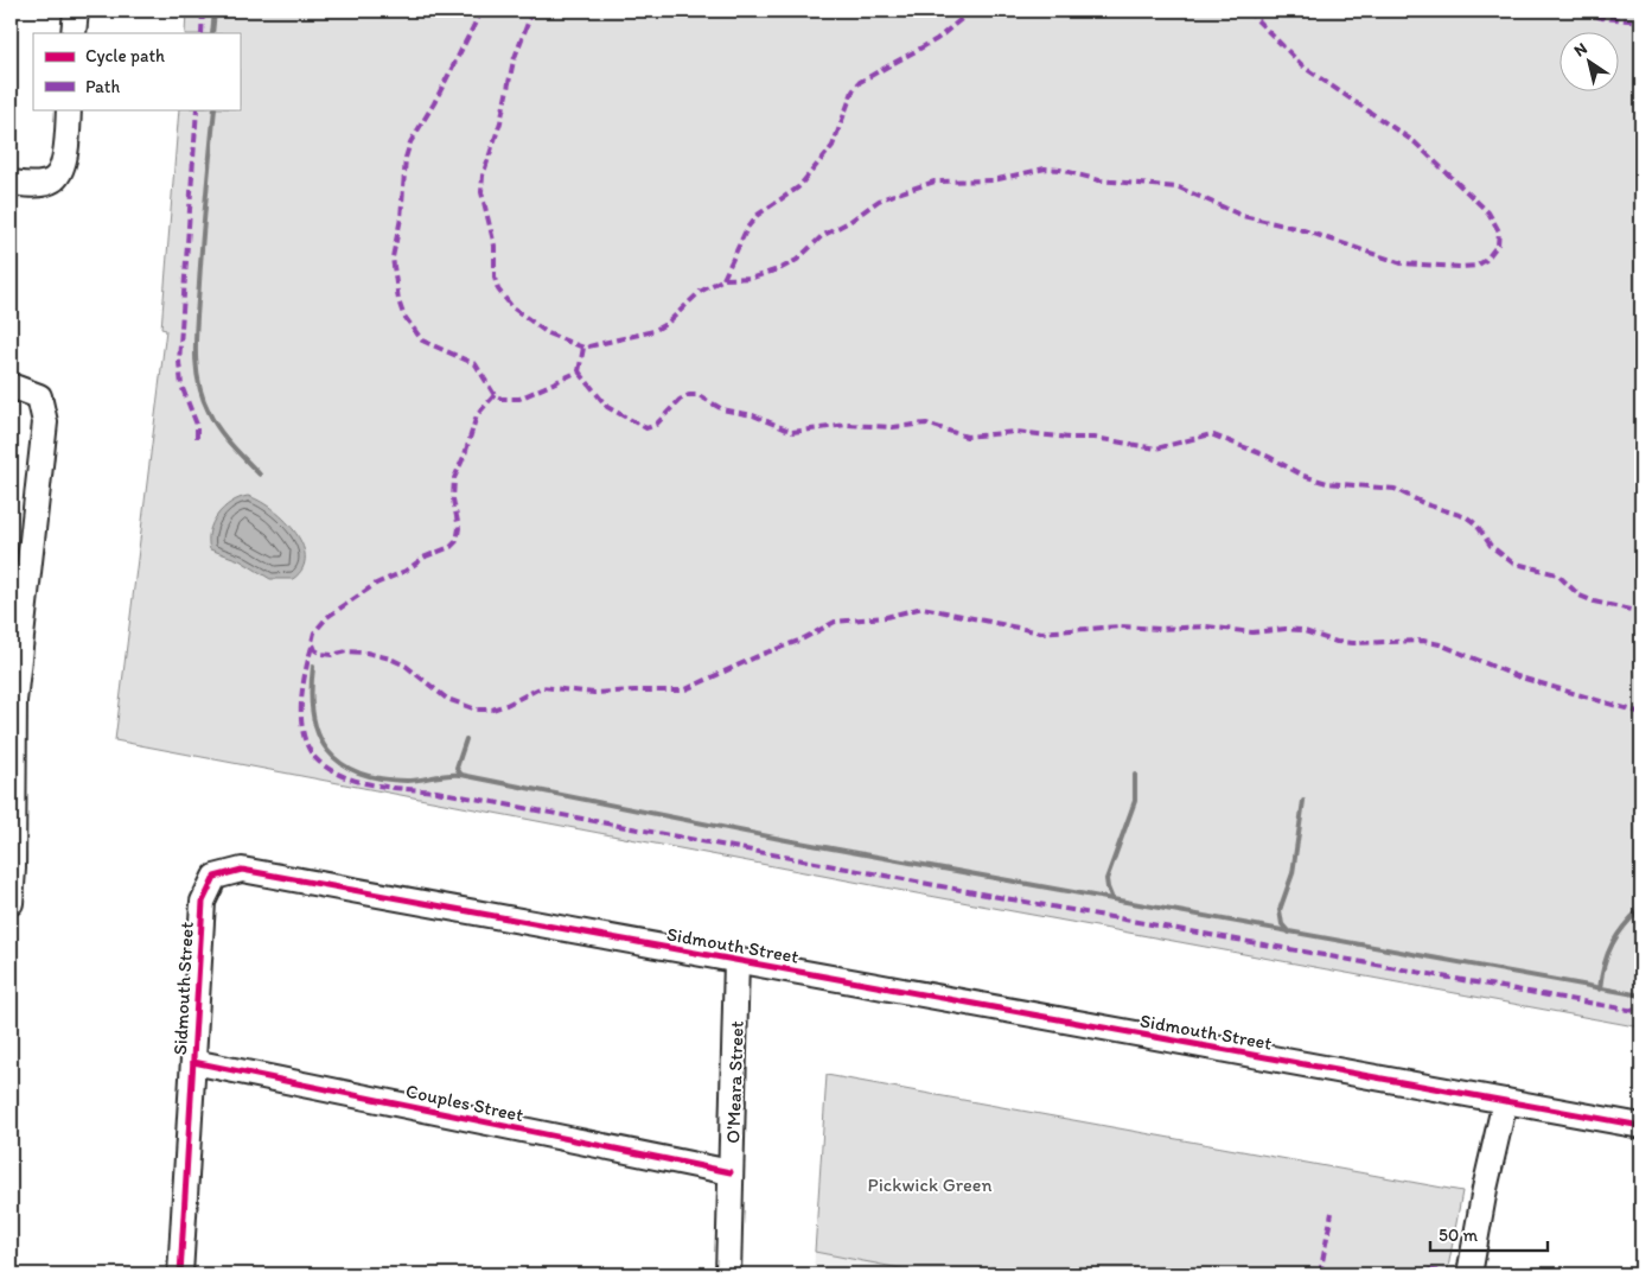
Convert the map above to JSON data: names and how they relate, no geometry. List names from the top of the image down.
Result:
{
  "streets": {
    "street": ["Sidmouth Street", "O'Meara Street", "Couples Street"]
  },
  "crossings": [
    ["Sidmouth Street", "O'Meara Street"],
    ["Sidmouth Street", "Couples Street"],
    ["O'Meara Street", "Couples Street"]
  ],
  "parks": ["Pickwick Green"],
  "legend": ["Cycle path", "Path"],
  "scale_bar": "50 m",
  "north": "top left"
}
